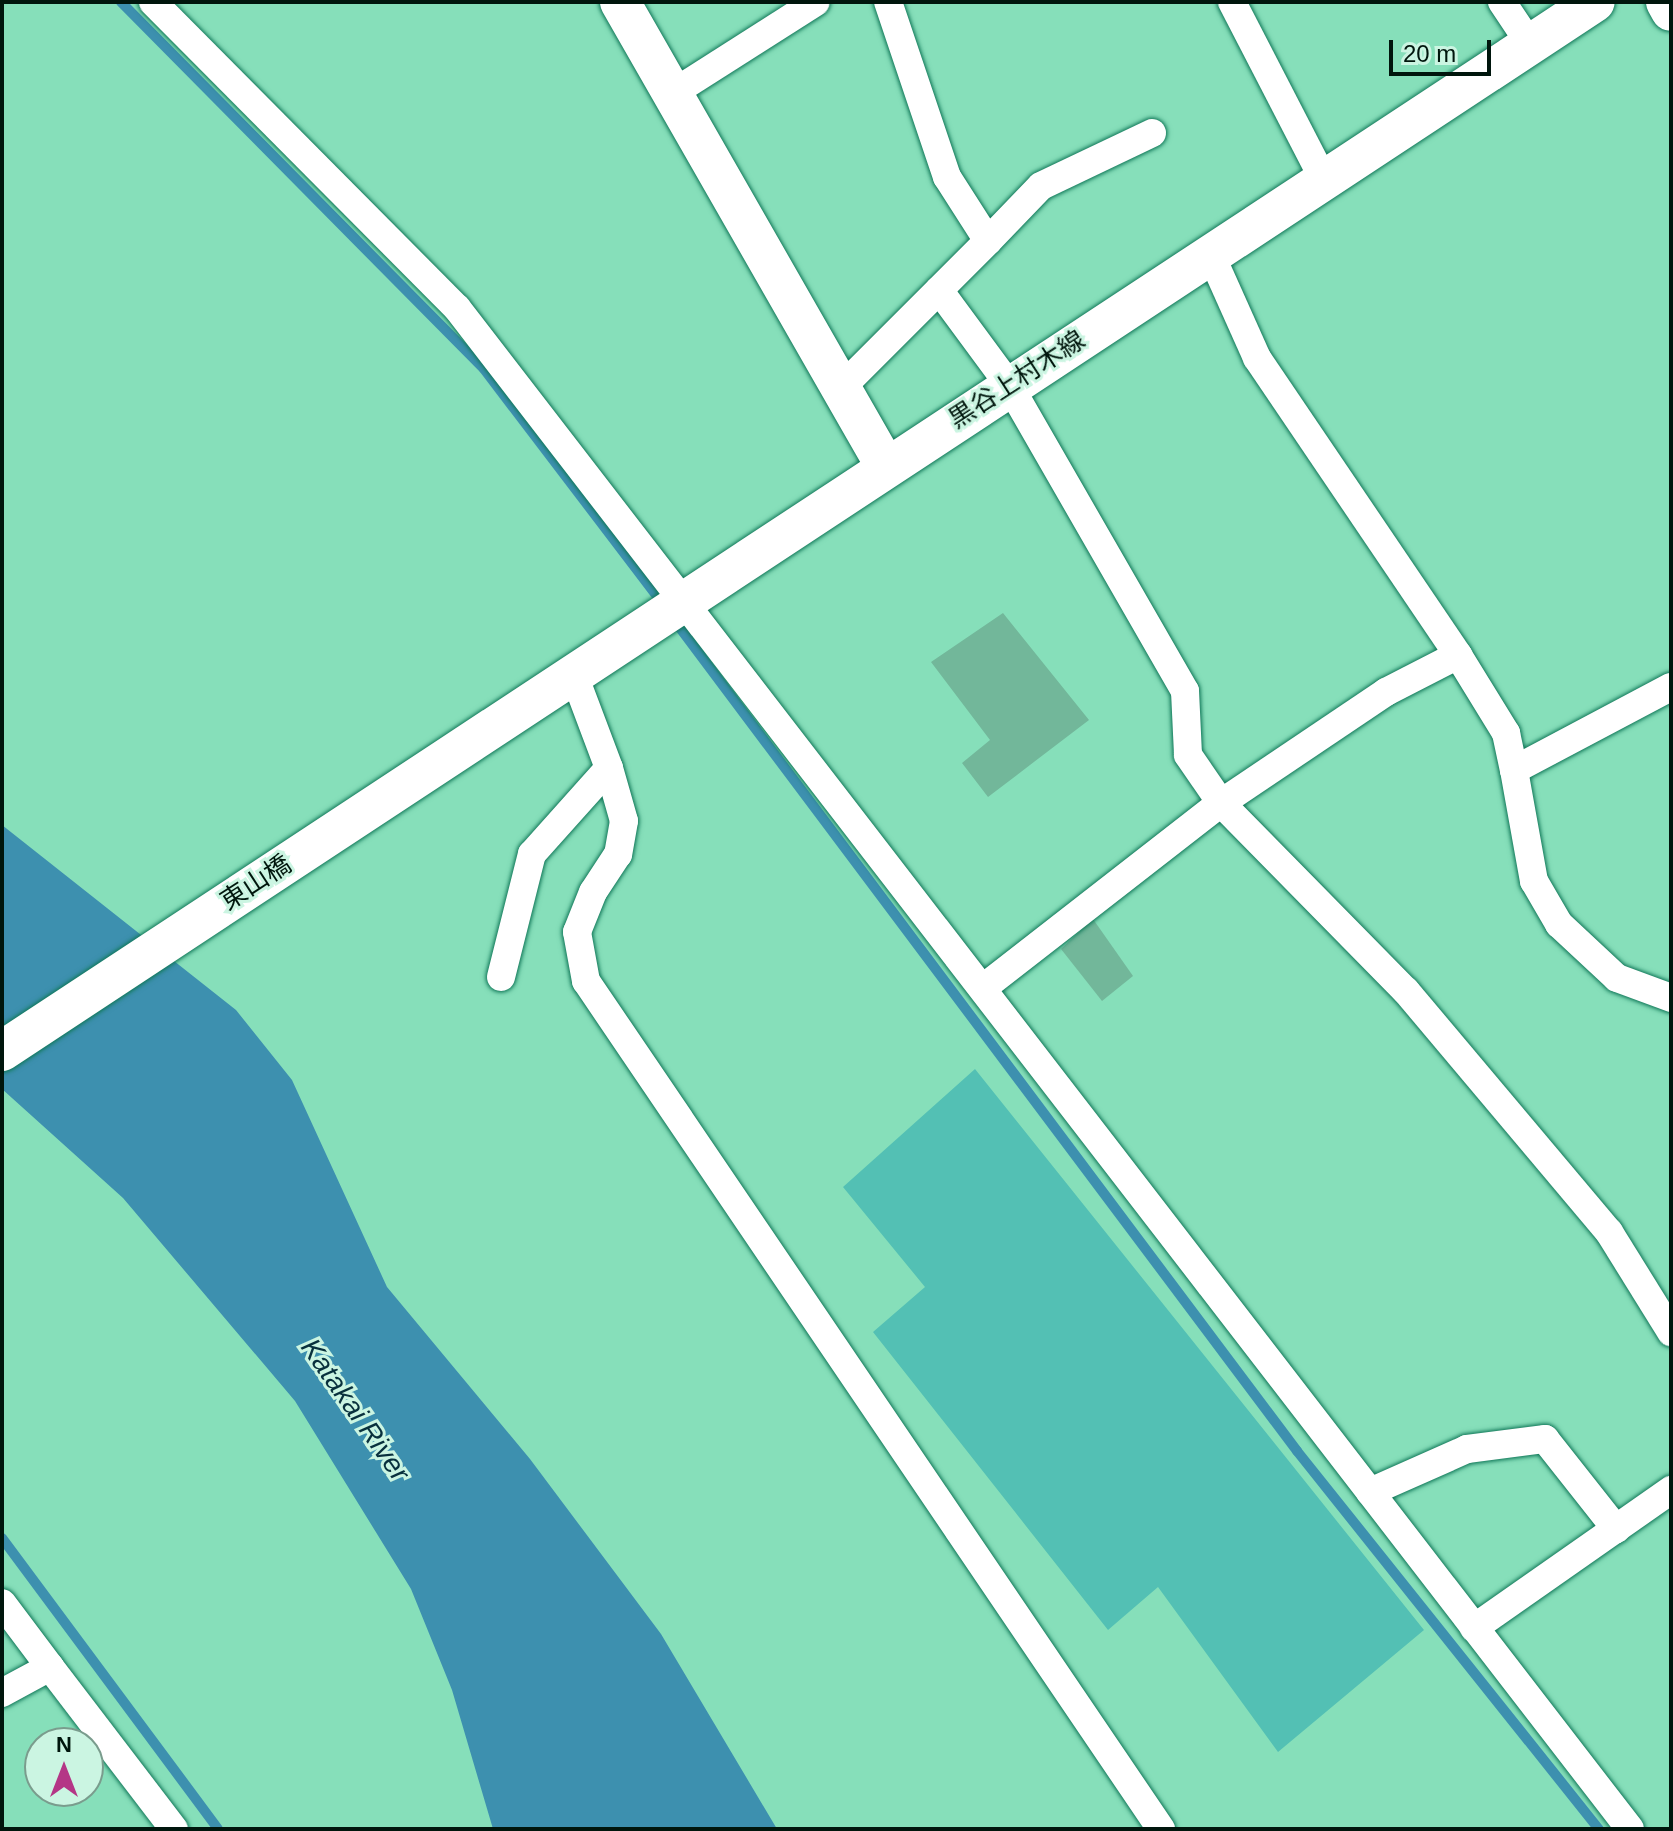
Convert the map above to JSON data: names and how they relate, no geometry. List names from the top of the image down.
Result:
{
  "streets": {
    "main road": ["黒谷上村木線", "東山橋"]
  },
  "crossings": [
    ["黒谷上村木線", "東山橋"]
  ],
  "water": ["Katakai River"],
  "scale_bar": "20 m",
  "north": "top"
}
